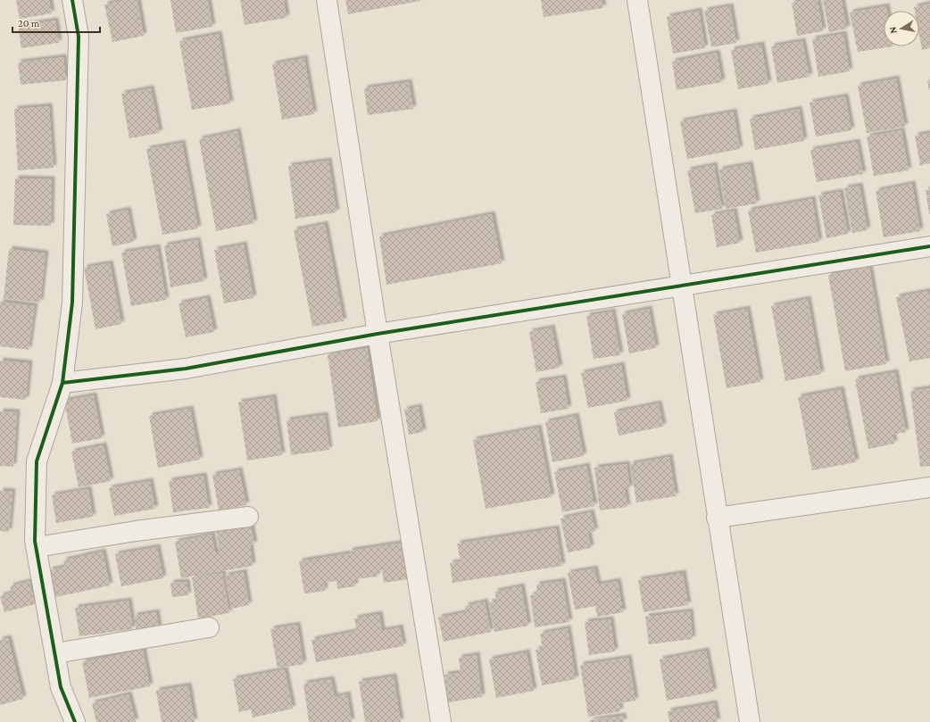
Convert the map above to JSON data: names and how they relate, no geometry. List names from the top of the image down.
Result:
{
  "scale_bar": "20 m",
  "north": "left"
}
